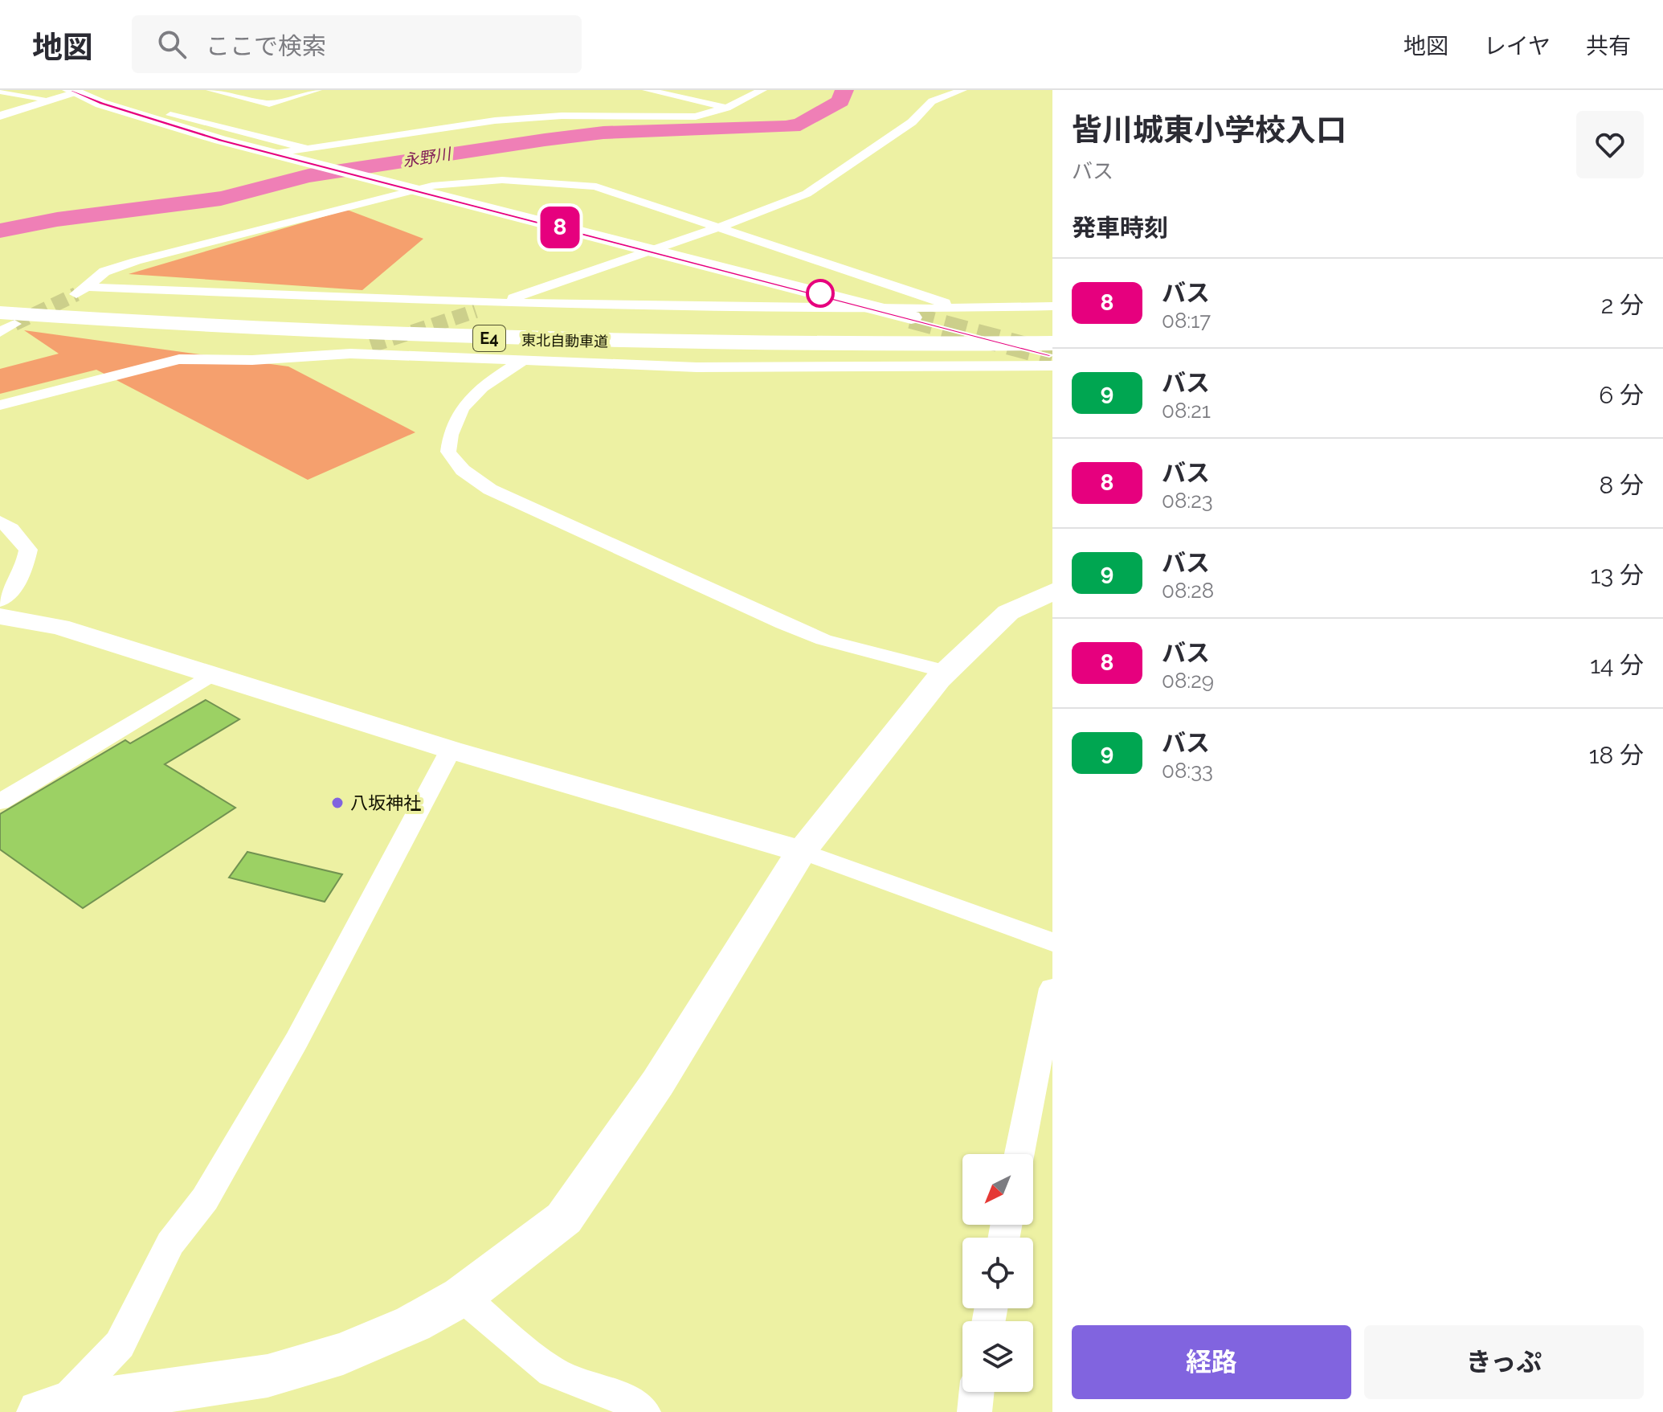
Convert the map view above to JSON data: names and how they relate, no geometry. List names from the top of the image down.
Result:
{
  "streets": {
    "main road": ["E4", "東北自動車道"]
  },
  "water": ["永野川"],
  "places": ["八坂神社"],
  "lines": ["bus line 8"],
  "north": "bottom left",
  "page": {
    "header": "地図",
    "search": "ここで検索",
    "nav": ["地図", "レイヤ", "共有"],
    "on_map": "8",
    "heading": [
      ["皆川城東小学校入口", "バス"],
      "発車時刻"
    ],
    "list": [
      {
        "mark": "8",
        "name": "バス",
        "note": "08:17",
        "value": "2 分"
      },
      {
        "mark": "9",
        "name": "バス",
        "note": "08:21",
        "value": "6 分"
      },
      {
        "mark": "8",
        "name": "バス",
        "note": "08:23",
        "value": "8 分"
      },
      {
        "mark": "9",
        "name": "バス",
        "note": "08:28",
        "value": "13 分"
      },
      {
        "mark": "8",
        "name": "バス",
        "note": "08:29",
        "value": "14 分"
      },
      {
        "mark": "9",
        "name": "バス",
        "note": "08:33",
        "value": "18 分"
      }
    ],
    "buttons": ["経路", "きっぷ"]
  }
}
